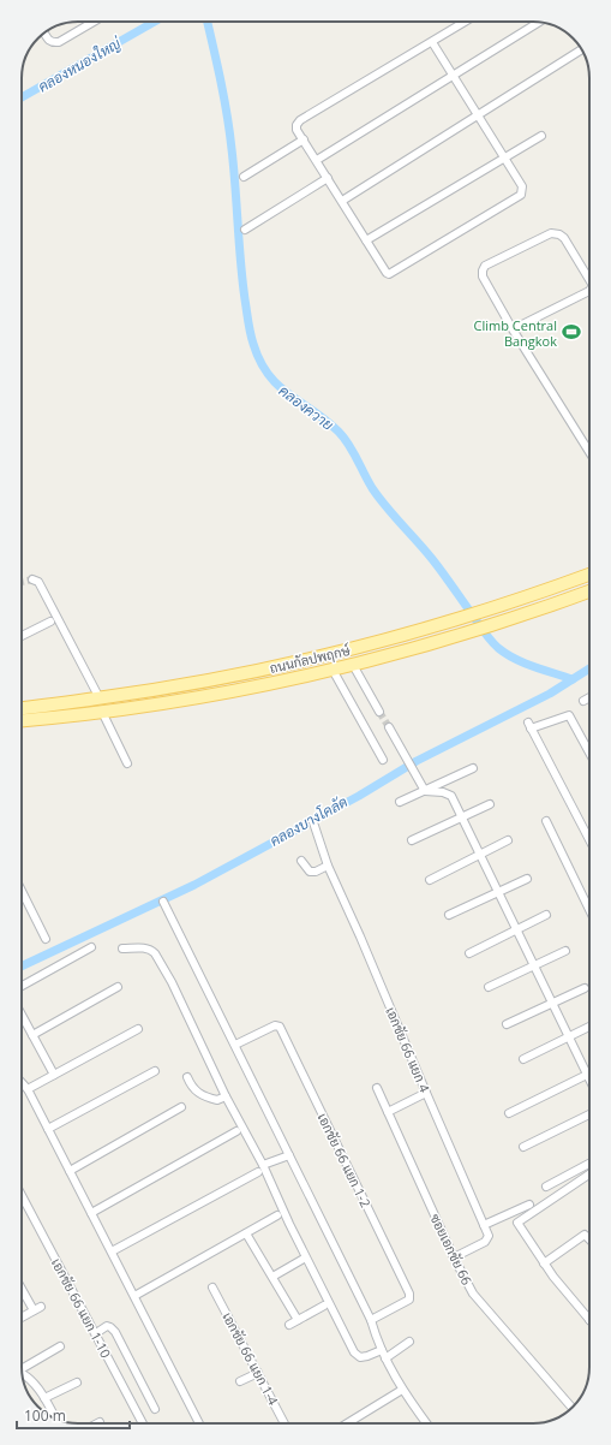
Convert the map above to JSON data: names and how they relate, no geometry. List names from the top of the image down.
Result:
{
  "streets": {
    "main road": ["ถนนกัลปพฤกษ์"],
    "street": [
      "เอกชัย 66 แยก 4",
      "เอกชัย 66 แยก 1-2",
      "ซอยเอกชัย 66",
      "เอกชัย 66 แยก 1-10",
      "เอกชัย 66 แยก 1-4"
    ]
  },
  "water": ["คลองหนองใหญ่", "คลองควาย", "คลองบางโคลัด"],
  "places": {
    "sports": ["Climb Central Bangkok"]
  },
  "scale_bar": "100 m"
}
